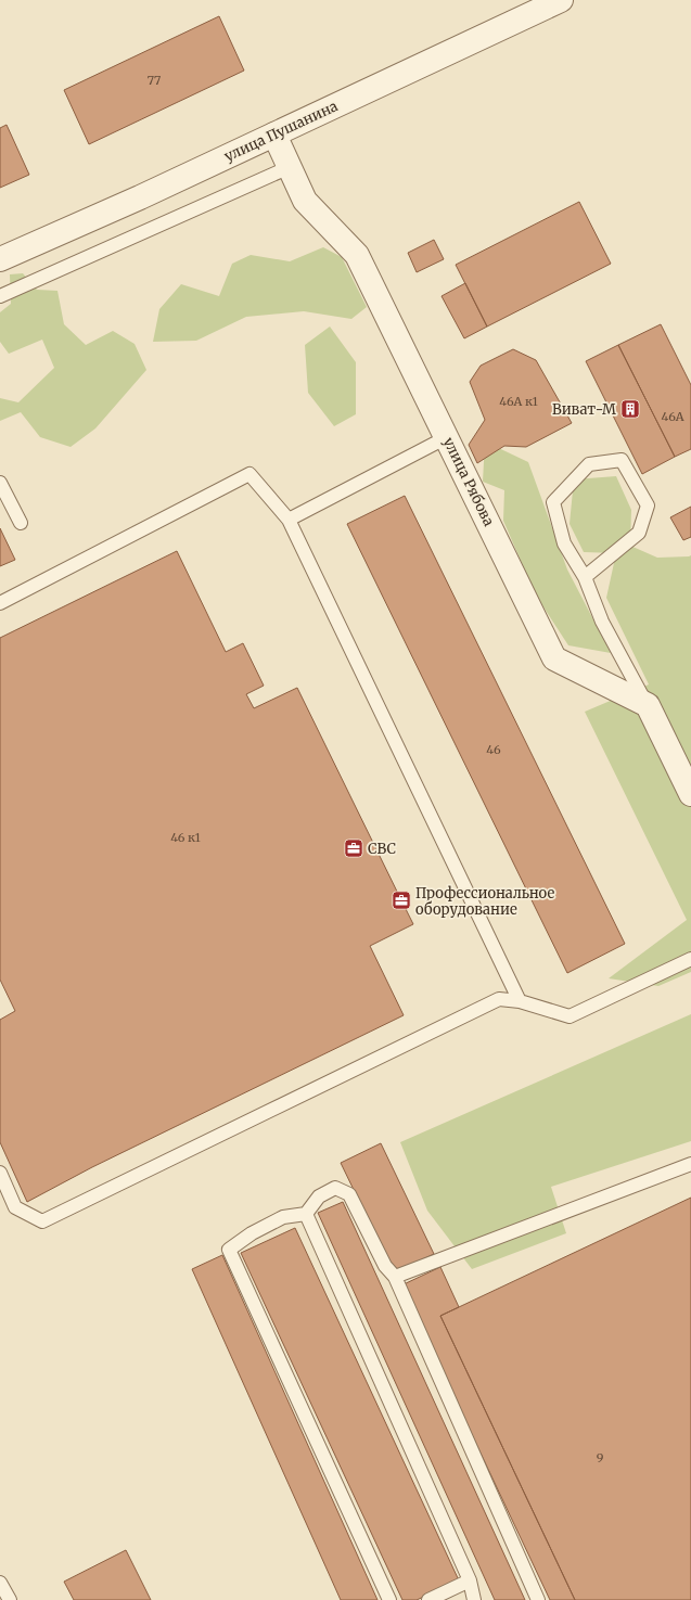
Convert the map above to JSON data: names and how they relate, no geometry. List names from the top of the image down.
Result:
{
  "streets": {
    "street": ["улица Пушанина", "улица Рябова"]
  },
  "crossings": [
    ["улица Пушанина", "улица Рябова"]
  ],
  "places": {
    "building": ["Виват-М"],
    "office": ["СВС", "Профессиональное оборудование"]
  },
  "house_numbers": [
    "77",
    "46А к1",
    "46А",
    "46",
    "46 к1",
    "9"
  ]
}
